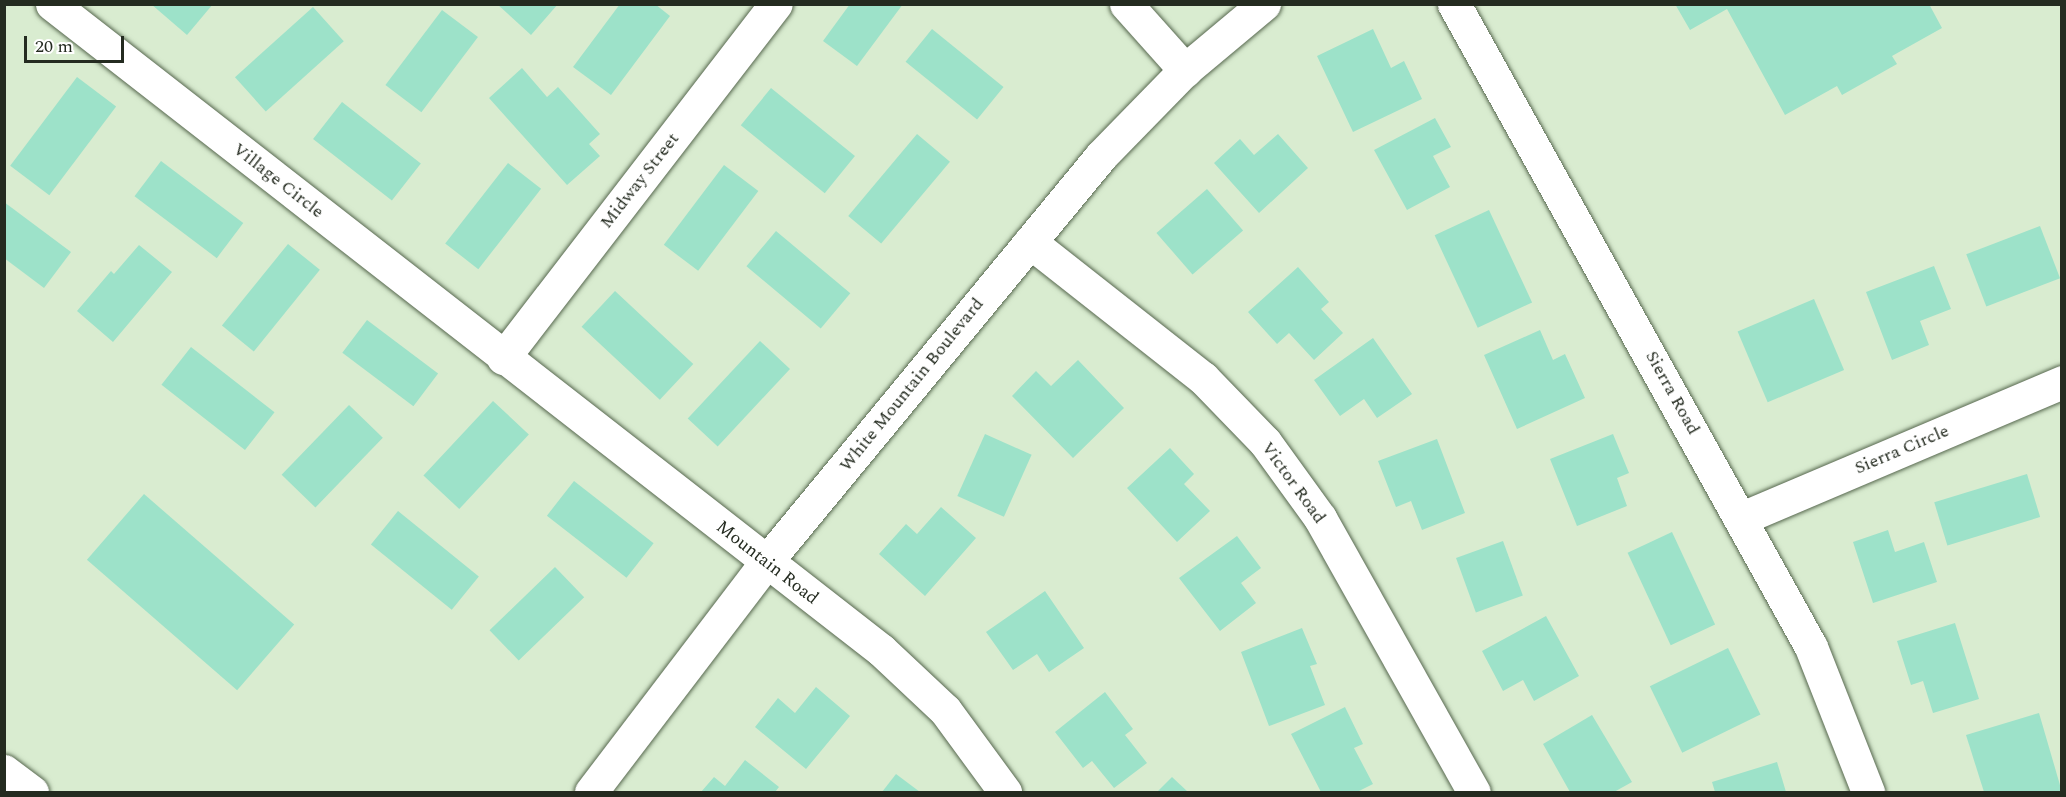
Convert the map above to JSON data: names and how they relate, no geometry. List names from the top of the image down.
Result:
{
  "streets": {
    "street": [
      "Village Circle",
      "Midway Street",
      "White Mountain Boulevard",
      "Sierra Road",
      "Sierra Circle",
      "Victor Road",
      "Mountain Road"
    ]
  },
  "crossings": [
    ["Village Circle", "Midway Street"],
    ["Village Circle", "Mountain Road"],
    ["Midway Street", "Mountain Road"],
    ["White Mountain Boulevard", "Victor Road"],
    ["White Mountain Boulevard", "Mountain Road"],
    ["Sierra Road", "Sierra Circle"]
  ],
  "scale_bar": "20 m"
}
